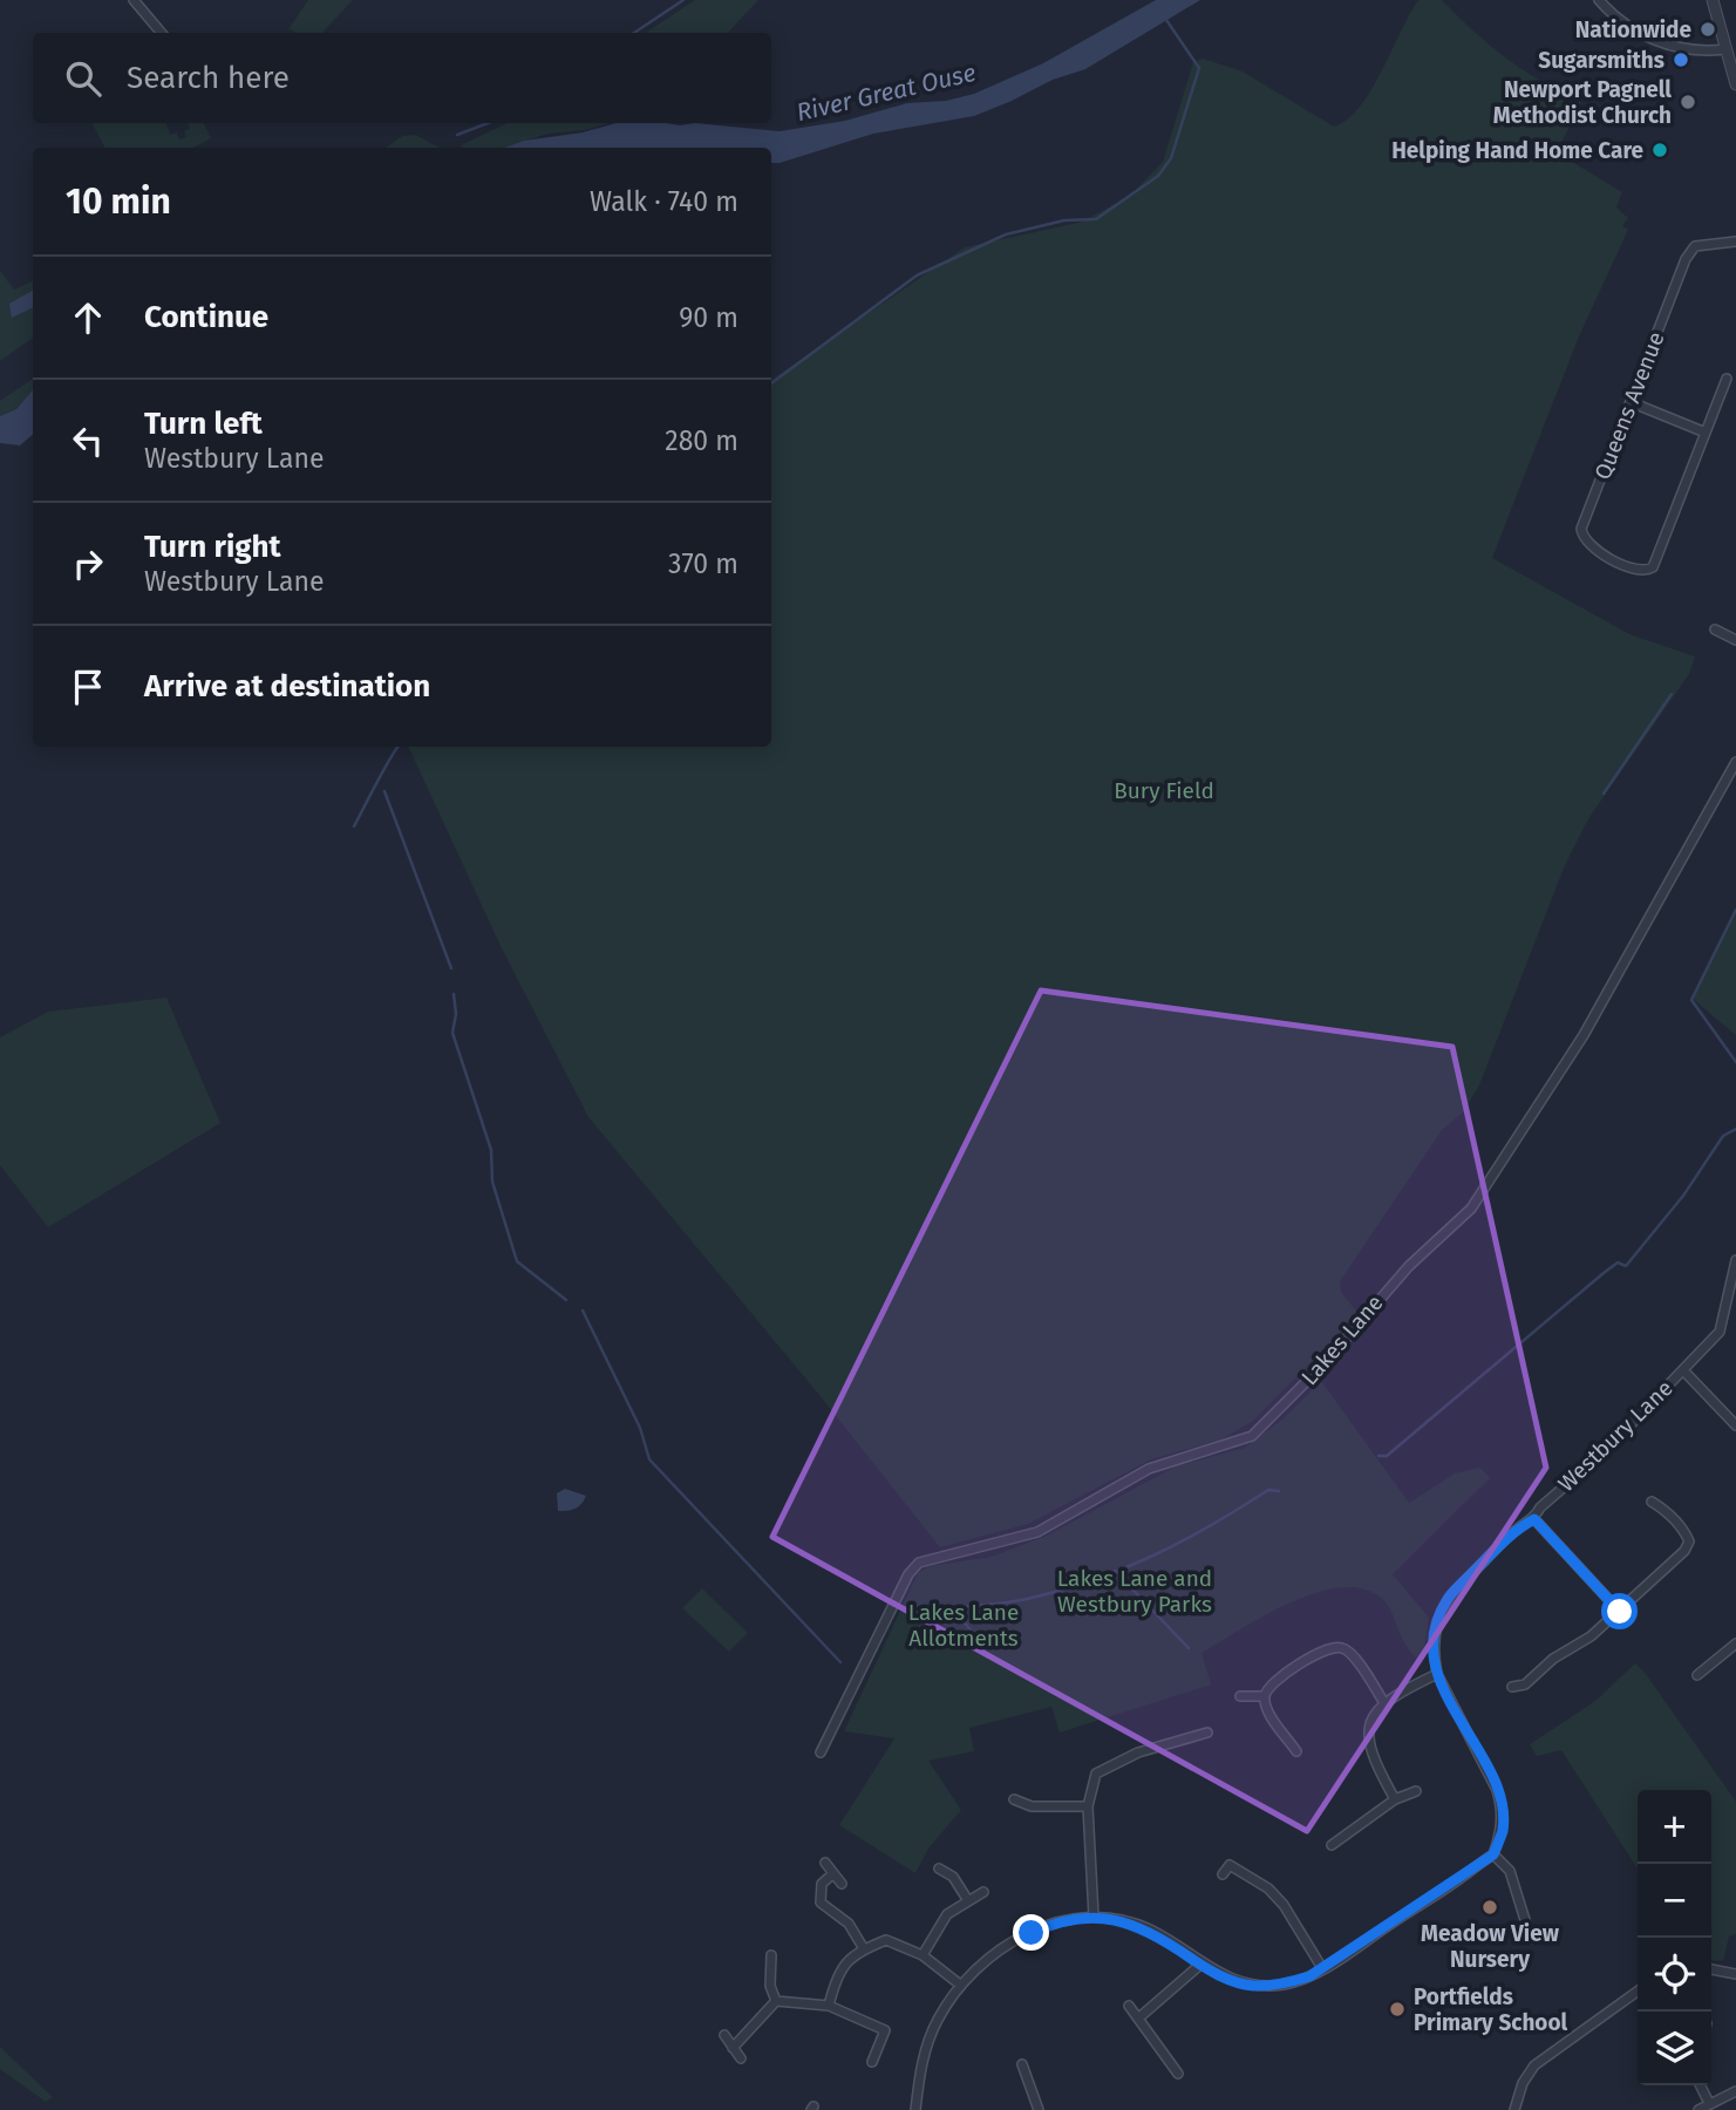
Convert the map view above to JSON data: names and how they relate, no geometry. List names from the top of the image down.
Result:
{
  "streets": {
    "street": ["Queens Avenue", "Lakes Lane", "Westbury Lane"]
  },
  "water": ["River Great Ouse"],
  "parks": ["Bury Field", "Lakes Lane and Westbury Parks", "Lakes Lane Allotments"],
  "places": [
    "Nationwide",
    "Sugarsmiths",
    "Newport Pagnell Methodist Church",
    "Helping Hand Home Care",
    "Meadow View Nursery",
    "Portfields Primary School"
  ],
  "page": {
    "search": "Search here",
    "heading": ["10 min", "Walk · 740 m"],
    "list": [
      ["Continue", "90 m"],
      ["Turn left", "Westbury Lane", "280 m"],
      ["Turn right", "Westbury Lane", "370 m"],
      "Arrive at destination"
    ],
    "map_buttons": ["+", "−"]
  }
}
